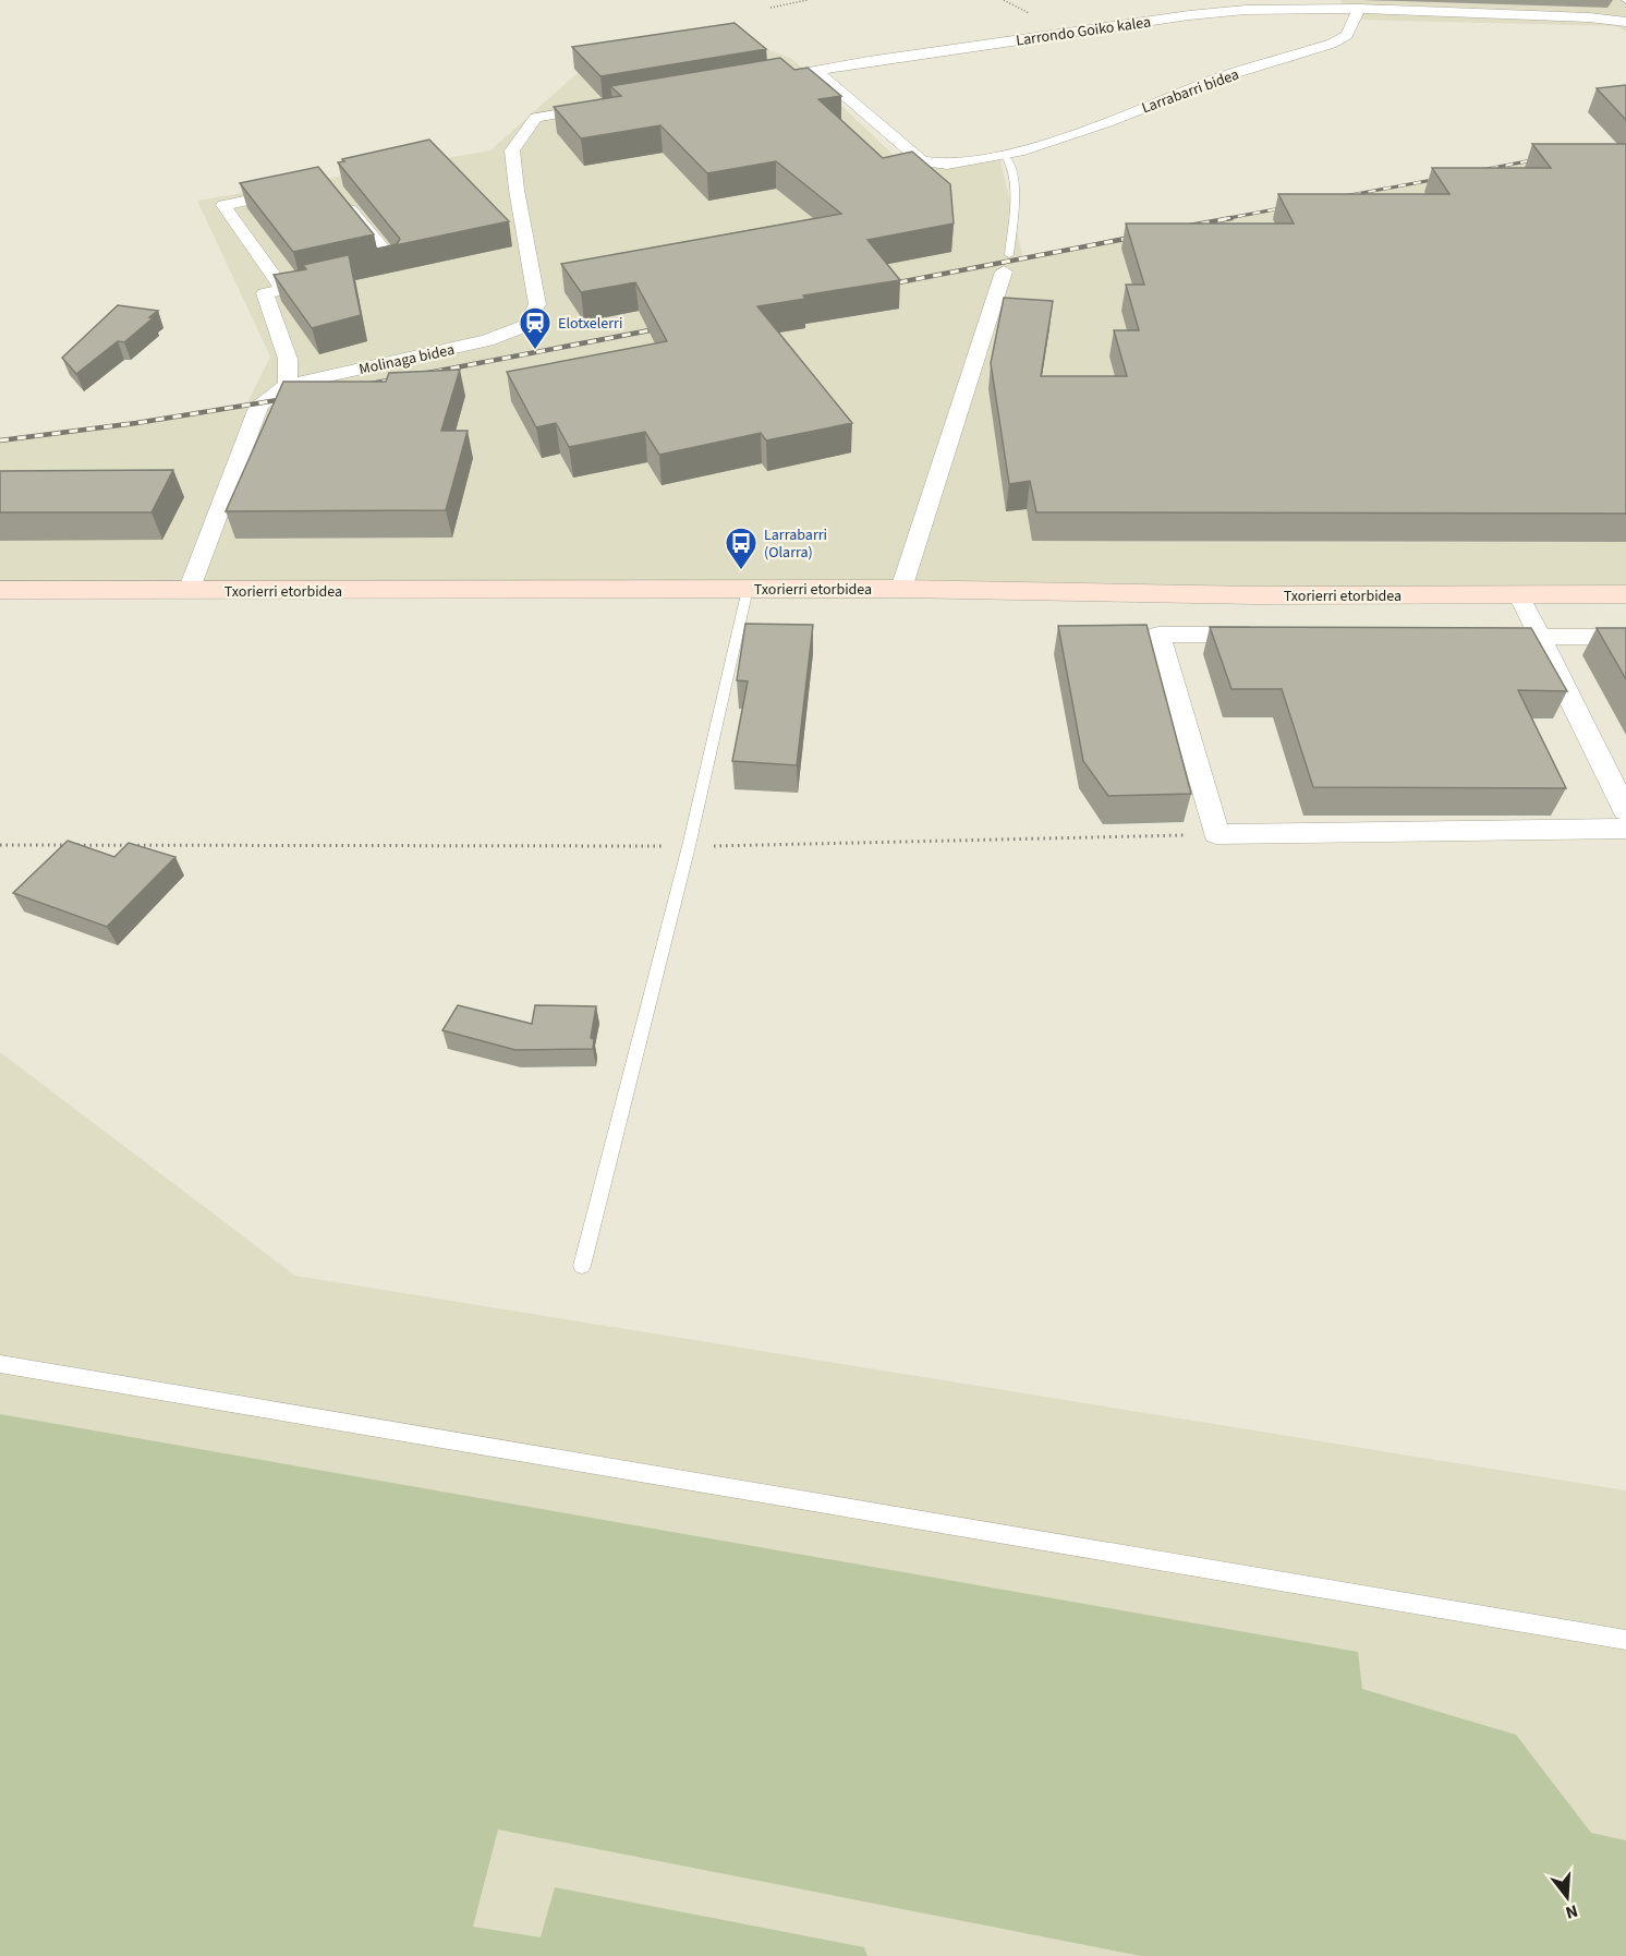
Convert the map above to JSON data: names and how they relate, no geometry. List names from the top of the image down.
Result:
{
  "streets": {
    "street": [
      "Larrondo Goiko kalea",
      "Larrabarri bidea",
      "Molinaga bidea",
      "Txorierri etorbidea"
    ]
  },
  "crossings": [
    ["Larrondo Goiko kalea", "Larrabarri bidea"],
    ["Molinaga bidea", "Txorierri etorbidea"]
  ],
  "places": {
    "station": ["Elotxelerri"],
    "bus stop": ["Larrabarri (Olarra)"]
  },
  "north": "bottom"
}
